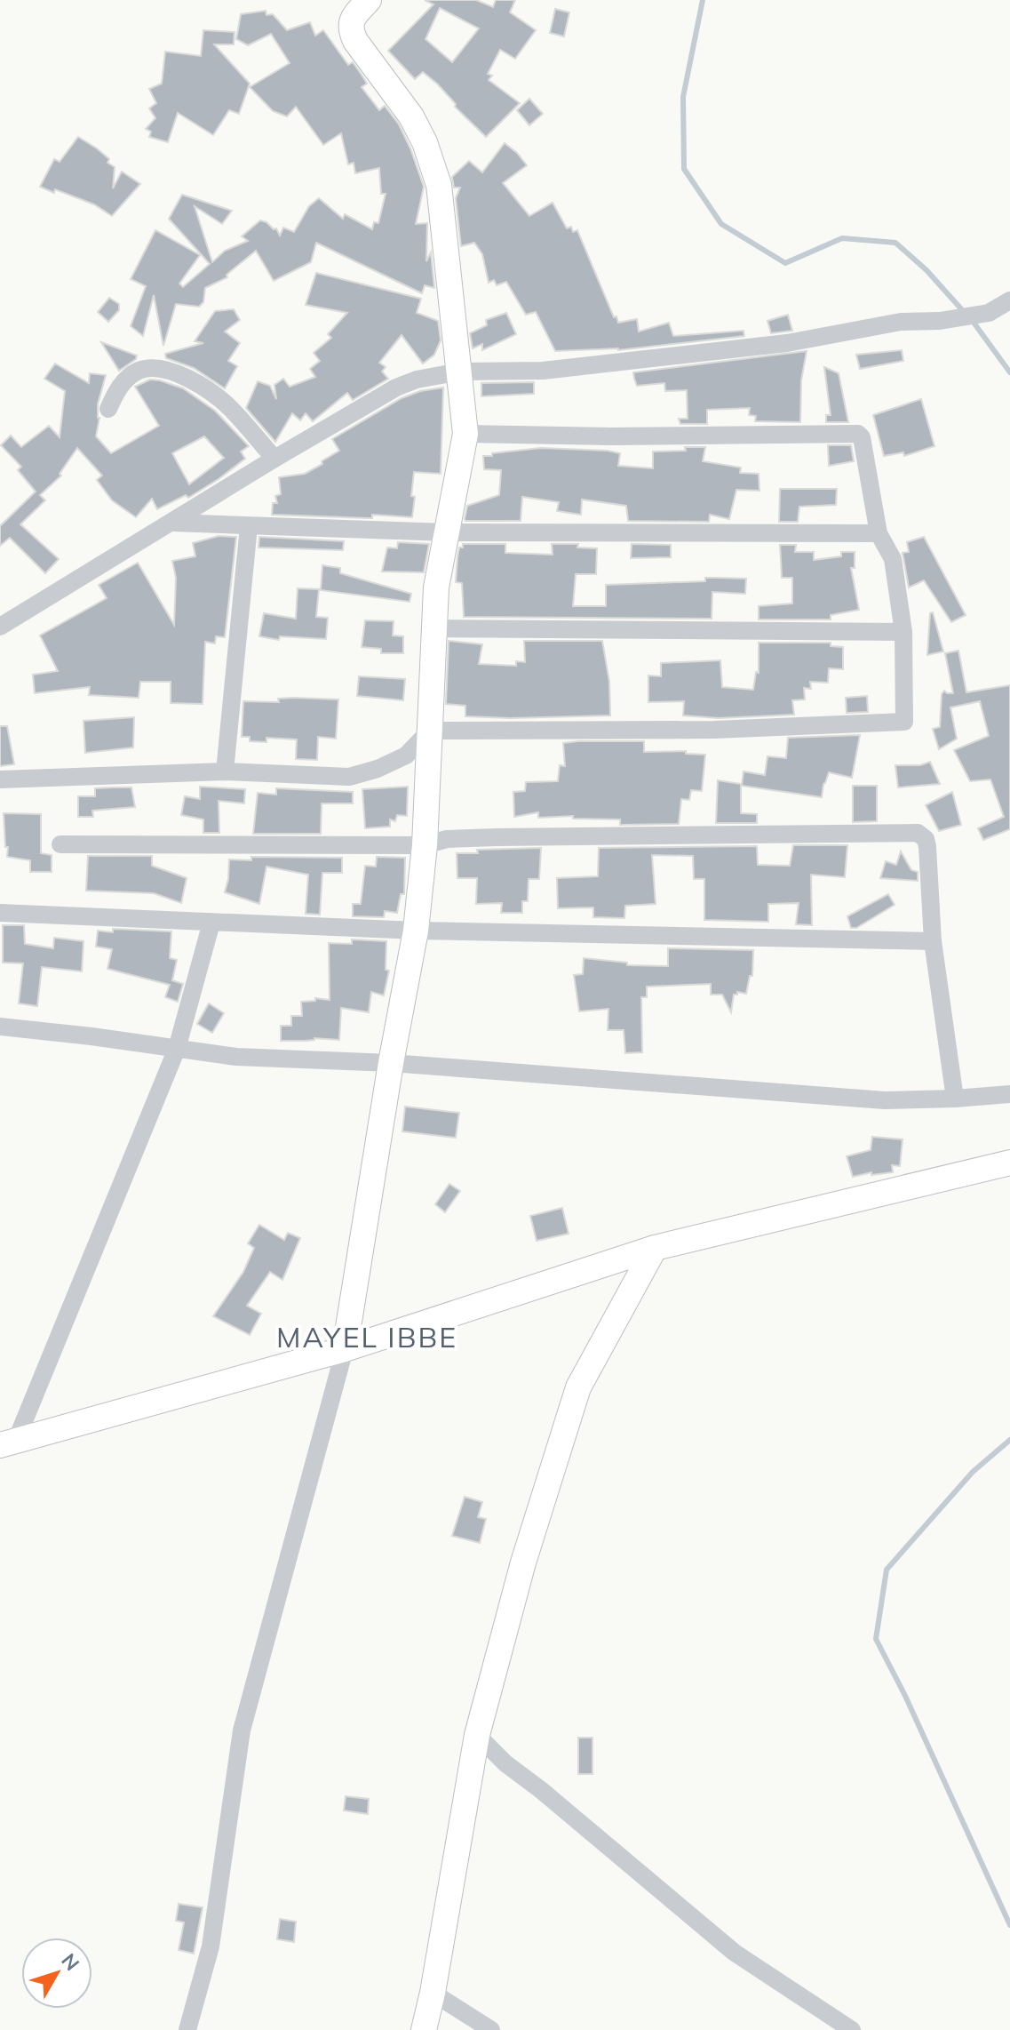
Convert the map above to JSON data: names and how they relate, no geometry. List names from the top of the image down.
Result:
{
  "districts": ["MAYEL IBBE"],
  "north": "top right"
}
